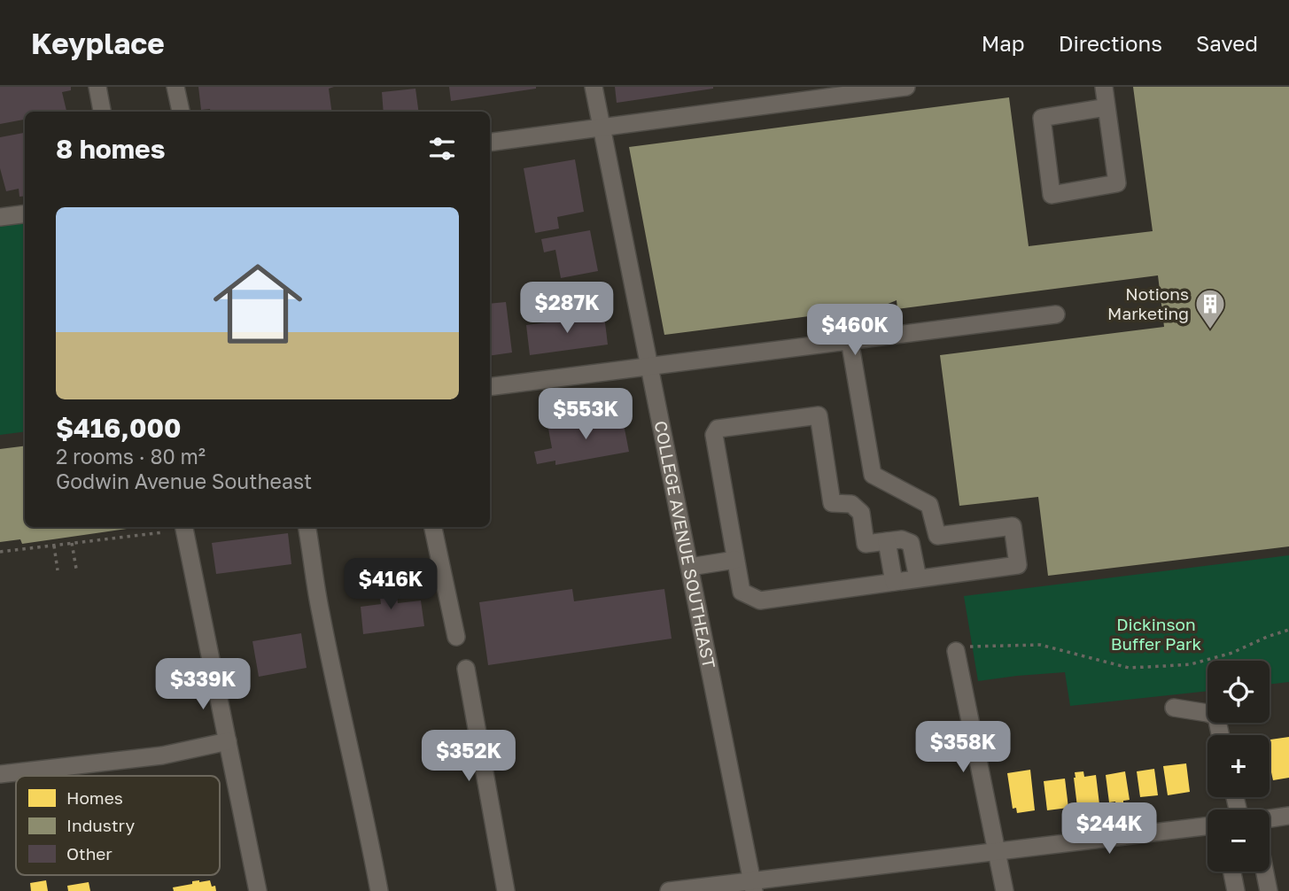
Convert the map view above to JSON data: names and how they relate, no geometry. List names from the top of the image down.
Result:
{
  "streets": {
    "street": ["COLLEGE AVENUE SOUTHEAST"]
  },
  "parks": ["Dickinson Buffer Park"],
  "places": {
    "building": ["Notions Marketing"]
  },
  "legend": ["Homes", "Industry", "Other"],
  "page": {
    "header": "Keyplace",
    "nav": ["Map", "Directions", "Saved"],
    "heading": "8 homes",
    "list": [
      {
        "name": "$416,000",
        "note": "2 rooms · 80 m² · Godwin Avenue Southeast"
      }
    ],
    "price": [
      "$287K",
      "$460K",
      "$553K",
      "$416K",
      "$339K",
      "$358K",
      "$352K",
      "$244K"
    ],
    "map_buttons": ["+", "−"]
  }
}
